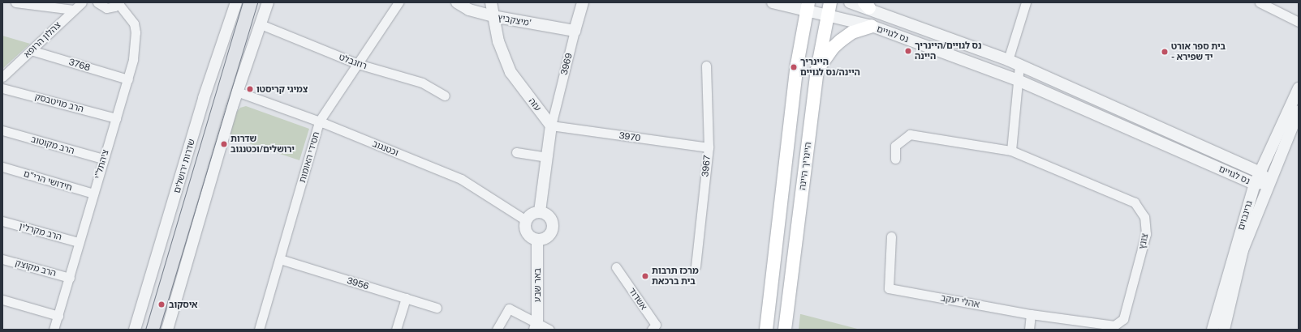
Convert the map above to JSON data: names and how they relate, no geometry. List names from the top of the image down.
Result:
{
  "streets": {
    "main road": ["היינריך היינה"],
    "street": [
      "מיצקביץ'",
      "נס לגויים",
      "צהלון הרופא",
      "רוזנבלט",
      "3969",
      "3768",
      "הרב מויטבסק",
      "עזה",
      "3970",
      "הרב מקוטוב",
      "וכטנגוב",
      "חסידי האומות",
      "ציהתל\"י",
      "שדרות ירושלים",
      "3967",
      "חידושי הרי\"ם",
      "גרינבוים",
      "הרב מקרלין",
      "צונץ",
      "הרב מקוצק",
      "3956",
      "באר שבע",
      "אשדוד",
      "אהלי יעקב"
    ]
  },
  "crossings": [
    ["מיצקביץ'", "3969"],
    ["מיצקביץ'", "עזה"],
    ["נס לגויים", "היינריך היינה"],
    ["נס לגויים", "גרינבוים"],
    ["צהלון הרופא", "3768"],
    ["רוזנבלט", "חסידי האומות"],
    ["3969", "עזה"],
    ["3969", "3970"],
    ["3768", "ציהתל\"י"],
    ["הרב מויטבסק", "ציהתל\"י"],
    ["עזה", "3970"],
    ["3970", "3967"],
    ["הרב מקוטוב", "ציהתל\"י"],
    ["וכטנגוב", "חסידי האומות"],
    ["וכטנגוב", "באר שבע"],
    ["חסידי האומות", "3956"],
    ["ציהתל\"י", "חידושי הרי\"ם"],
    ["ציהתל\"י", "הרב מקרלין"],
    ["ציהתל\"י", "הרב מקוצק"],
    ["צונץ", "אהלי יעקב"]
  ],
  "places": [
    "נס לגויים/היינריך היינה",
    "בית ספר אורט - יד שפירא",
    "היינריך היינה/נס לגויים",
    "צמיגי קריסטו",
    "שדרות ירושלים/וכטנגוב",
    "מרכז תרבות בית ברכאת",
    "איסקוב"
  ]
}
